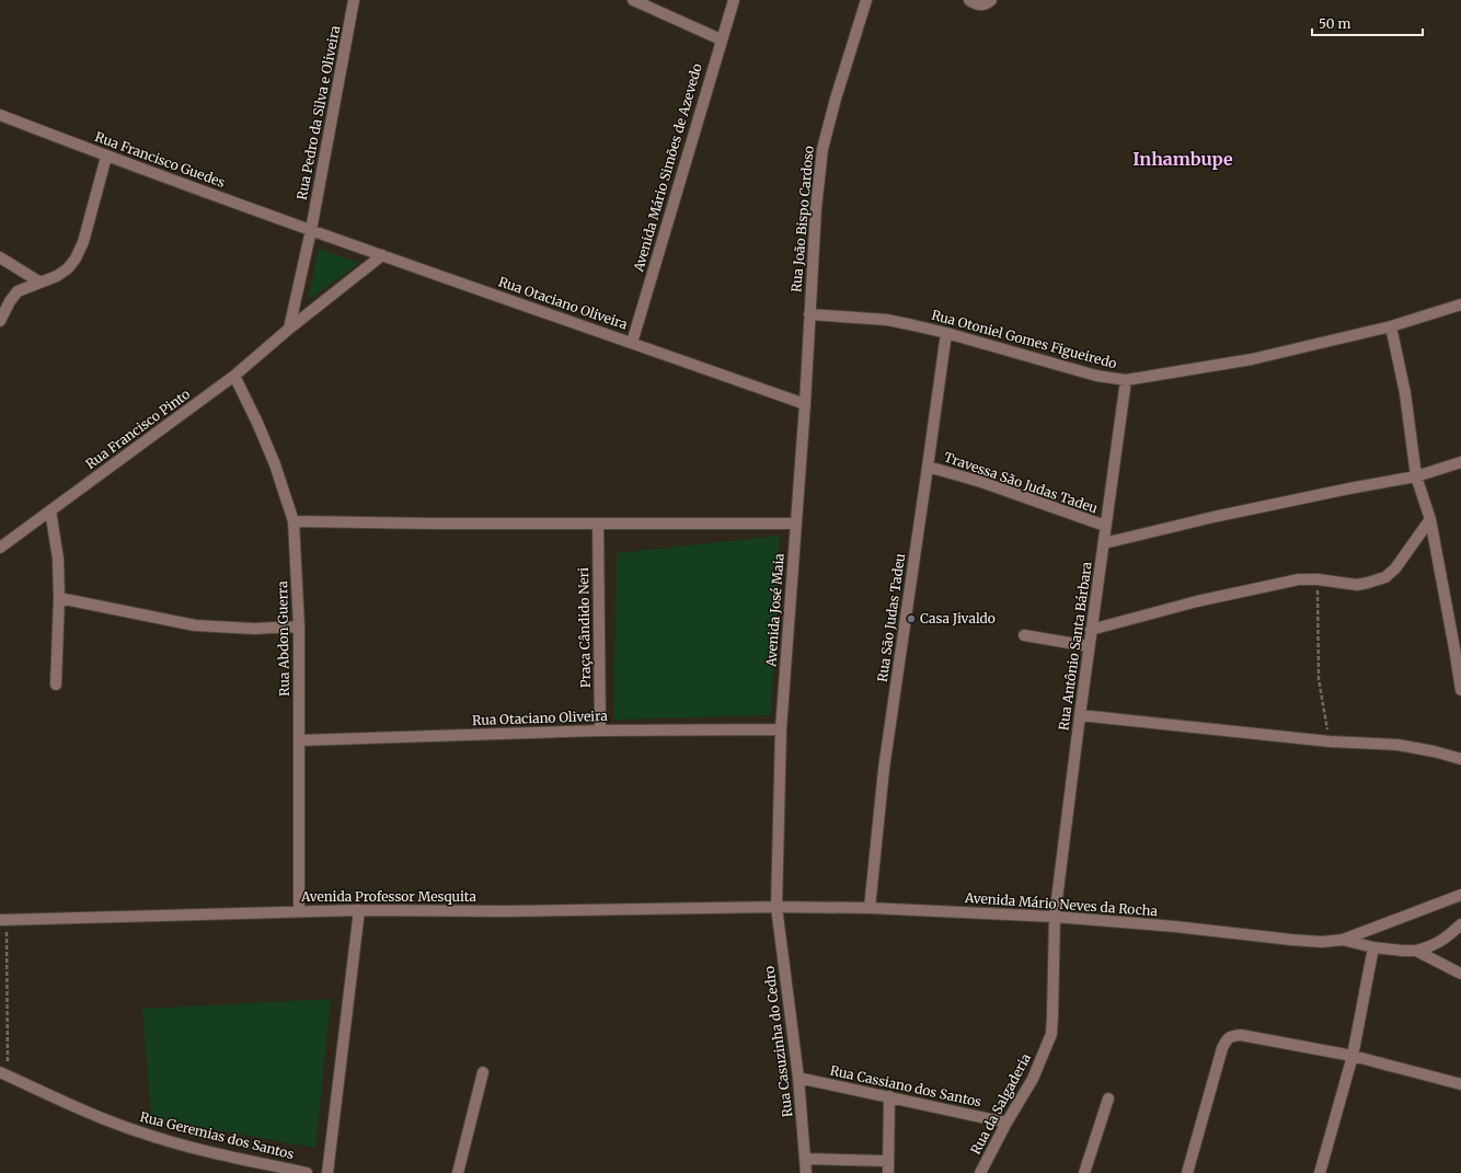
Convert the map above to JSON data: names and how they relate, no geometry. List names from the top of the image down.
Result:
{
  "streets": {
    "street": [
      "Rua Pedro da Silva e Oliveira",
      "Rua Francisco Guedes",
      "Avenida Mário Simões de Azevedo",
      "Rua João Bispo Cardoso",
      "Rua Otaciano Oliveira",
      "Rua Otoniel Gomes Figueiredo",
      "Rua Francisco Pinto",
      "Travessa São Judas Tadeu",
      "Avenida José Maia",
      "Rua São Judas Tadeu",
      "Praça Cândido Neri",
      "Rua Abdon Guerra",
      "Rua Antônio Santa Bárbara",
      "Avenida Professor Mesquita",
      "Avenida Mário Neves da Rocha",
      "Rua Casuzinha do Cedro",
      "Rua Cassiano dos Santos",
      "Rua da Salgaderia",
      "Rua Geremias dos Santos"
    ]
  },
  "crossings": [
    ["Rua Pedro da Silva e Oliveira", "Rua Francisco Guedes"],
    ["Rua Pedro da Silva e Oliveira", "Rua Otaciano Oliveira"],
    ["Rua Pedro da Silva e Oliveira", "Rua Francisco Pinto"],
    ["Rua Francisco Guedes", "Rua Otaciano Oliveira"],
    ["Avenida Mário Simões de Azevedo", "Rua Otaciano Oliveira"],
    ["Rua João Bispo Cardoso", "Rua Otoniel Gomes Figueiredo"],
    ["Rua João Bispo Cardoso", "Avenida José Maia"],
    ["Rua Otaciano Oliveira", "Rua Francisco Pinto"],
    ["Rua Otaciano Oliveira", "Avenida José Maia"],
    ["Rua Otaciano Oliveira", "Praça Cândido Neri"],
    ["Rua Otaciano Oliveira", "Rua Abdon Guerra"],
    ["Rua Otoniel Gomes Figueiredo", "Avenida José Maia"],
    ["Rua Otoniel Gomes Figueiredo", "Rua São Judas Tadeu"],
    ["Rua Otoniel Gomes Figueiredo", "Rua Antônio Santa Bárbara"],
    ["Rua Francisco Pinto", "Rua Abdon Guerra"],
    ["Travessa São Judas Tadeu", "Rua São Judas Tadeu"],
    ["Travessa São Judas Tadeu", "Rua Antônio Santa Bárbara"],
    ["Avenida José Maia", "Avenida Professor Mesquita"],
    ["Avenida José Maia", "Avenida Mário Neves da Rocha"],
    ["Avenida José Maia", "Rua Casuzinha do Cedro"],
    ["Rua São Judas Tadeu", "Avenida Mário Neves da Rocha"],
    ["Rua Abdon Guerra", "Avenida Professor Mesquita"],
    ["Rua Antônio Santa Bárbara", "Avenida Mário Neves da Rocha"],
    ["Rua Antônio Santa Bárbara", "Rua da Salgaderia"],
    ["Avenida Professor Mesquita", "Avenida Mário Neves da Rocha"],
    ["Avenida Professor Mesquita", "Rua Casuzinha do Cedro"],
    ["Avenida Mário Neves da Rocha", "Rua Casuzinha do Cedro"],
    ["Avenida Mário Neves da Rocha", "Rua da Salgaderia"],
    ["Rua Casuzinha do Cedro", "Rua Cassiano dos Santos"],
    ["Rua Cassiano dos Santos", "Rua da Salgaderia"]
  ],
  "districts": ["Inhambupe"],
  "places": ["Casa Jivaldo"],
  "scale_bar": "50 m"
}
